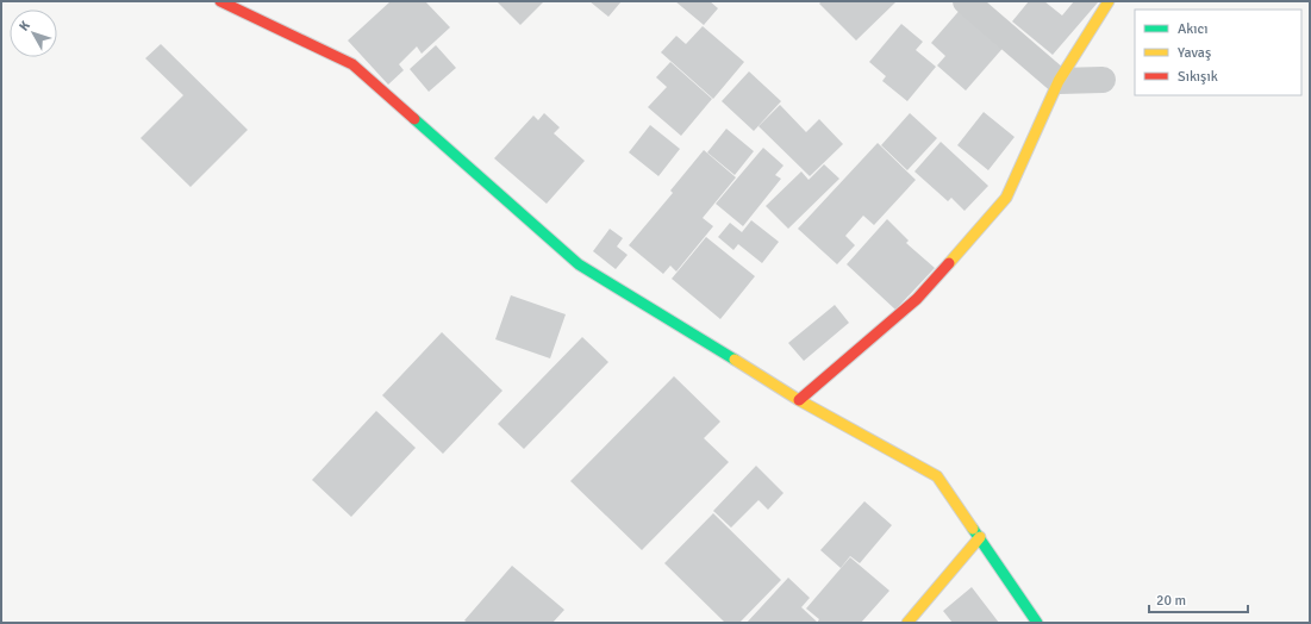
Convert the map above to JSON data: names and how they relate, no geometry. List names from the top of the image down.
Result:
{
  "legend": ["Akıcı", "Yavaş", "Sıkışık"],
  "scale_bar": "20 m",
  "north": "top left"
}
